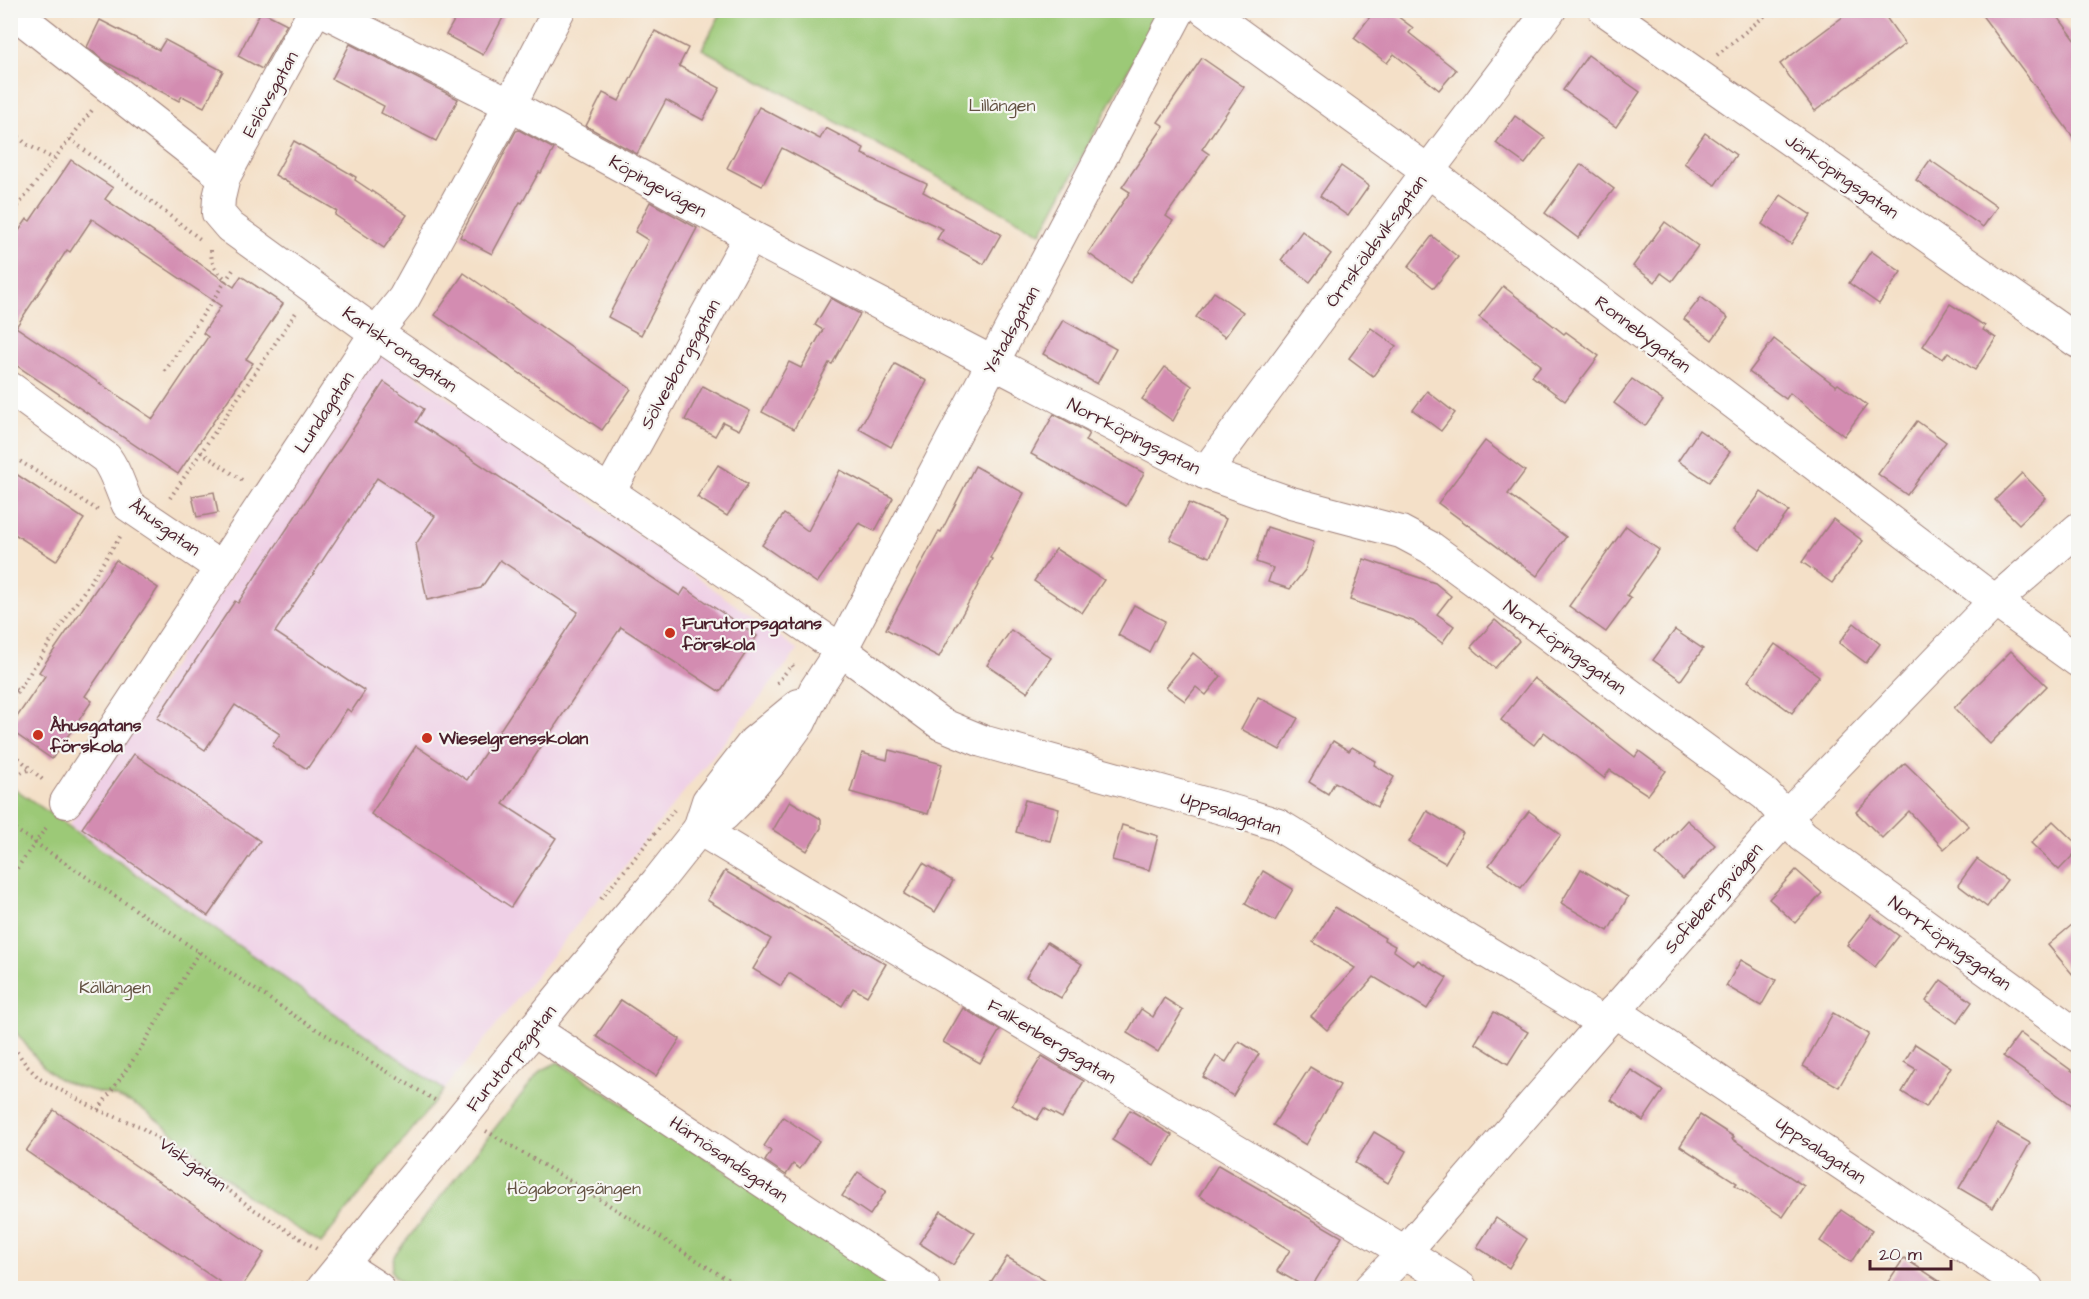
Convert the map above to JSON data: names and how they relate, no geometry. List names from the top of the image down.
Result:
{
  "streets": {
    "street": [
      "Eslövsgatan",
      "Jönköpingsgatan",
      "Köpingevägen",
      "Örnsköldsviksgatan",
      "Ystadsgatan",
      "Ronnebygatan",
      "Karlskronagatan",
      "Sölvesborgsgatan",
      "Lundagatan",
      "Norrköpingsgatan",
      "Åhusgatan",
      "Uppsalagatan",
      "Sofiebergsvägen",
      "Falkenbergsgatan",
      "Furutorpsgatan",
      "Härnösandsgatan"
    ],
    "path": ["Viskgatan"]
  },
  "crossings": [
    ["Eslövsgatan", "Karlskronagatan"],
    ["Köpingevägen", "Ystadsgatan"],
    ["Köpingevägen", "Sölvesborgsgatan"],
    ["Köpingevägen", "Lundagatan"],
    ["Köpingevägen", "Norrköpingsgatan"],
    ["Örnsköldsviksgatan", "Ronnebygatan"],
    ["Örnsköldsviksgatan", "Norrköpingsgatan"],
    ["Ystadsgatan", "Karlskronagatan"],
    ["Ystadsgatan", "Norrköpingsgatan"],
    ["Ystadsgatan", "Uppsalagatan"],
    ["Ystadsgatan", "Furutorpsgatan"],
    ["Ronnebygatan", "Sofiebergsvägen"],
    ["Karlskronagatan", "Sölvesborgsgatan"],
    ["Karlskronagatan", "Lundagatan"],
    ["Karlskronagatan", "Uppsalagatan"],
    ["Karlskronagatan", "Furutorpsgatan"],
    ["Lundagatan", "Åhusgatan"],
    ["Norrköpingsgatan", "Sofiebergsvägen"],
    ["Uppsalagatan", "Sofiebergsvägen"],
    ["Uppsalagatan", "Furutorpsgatan"],
    ["Sofiebergsvägen", "Falkenbergsgatan"],
    ["Falkenbergsgatan", "Furutorpsgatan"],
    ["Furutorpsgatan", "Härnösandsgatan"],
    ["Furutorpsgatan", "Viskgatan"]
  ],
  "parks": ["Lillängen", "Källängen", "Högaborgsängen"],
  "places": ["Furutorpsgatans förskola", "Åhusgatans förskola", "Wieselgrensskolan"],
  "scale_bar": "20 m"
}
